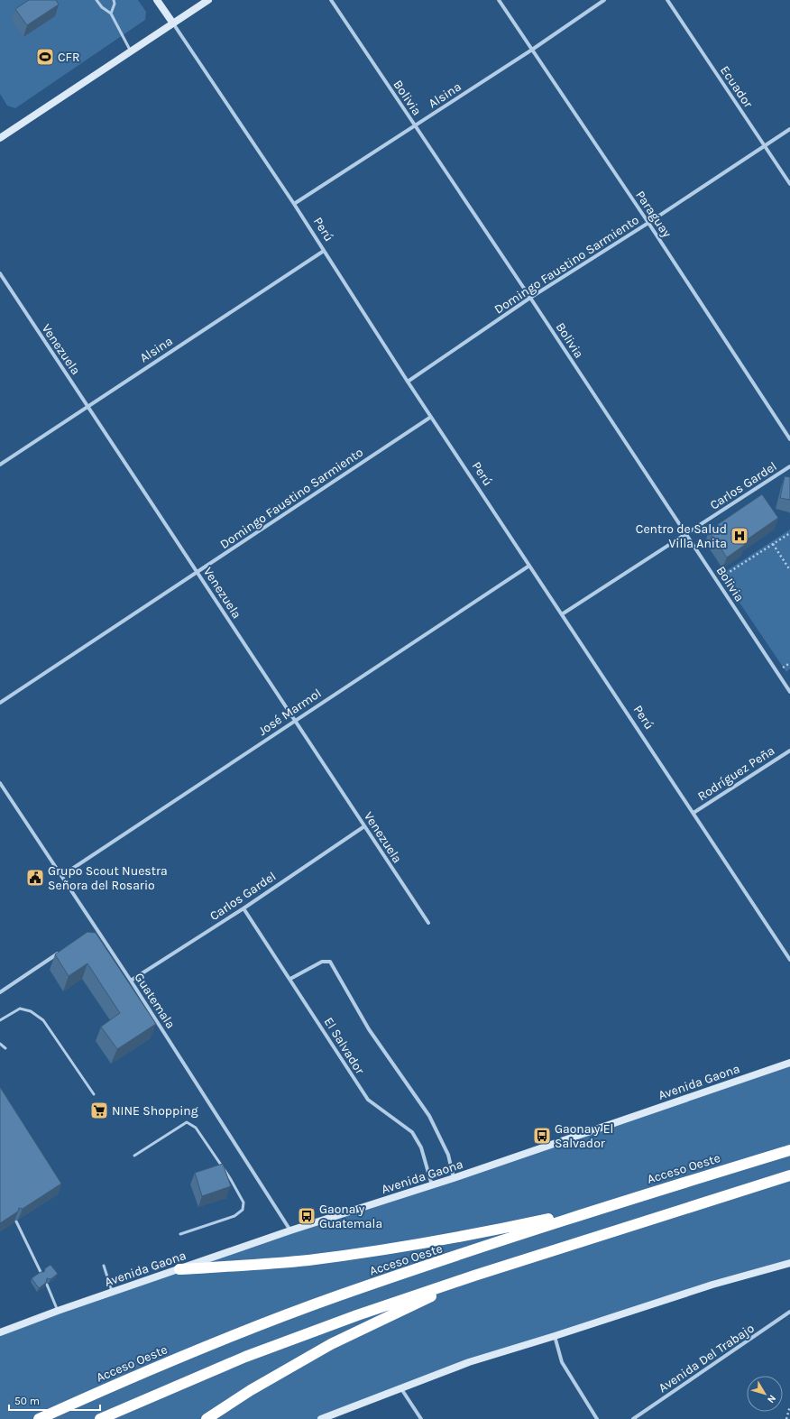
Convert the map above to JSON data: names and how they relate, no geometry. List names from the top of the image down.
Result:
{
  "streets": {
    "highway": ["Acceso Oeste"],
    "street": [
      "Ecuador",
      "Alsina",
      "Bolivia",
      "Paraguay",
      "Perú",
      "Domingo Faustino Sarmiento",
      "Venezuela",
      "Carlos Gardel",
      "José Marmol",
      "Rodríguez Peña",
      "Guatemala",
      "El Salvador",
      "Avenida Gaona",
      "Avenida Del Trabajo"
    ]
  },
  "crossings": [
    ["Ecuador", "Domingo Faustino Sarmiento"],
    ["Alsina", "Bolivia"],
    ["Alsina", "Paraguay"],
    ["Alsina", "Perú"],
    ["Alsina", "Venezuela"],
    ["Bolivia", "Domingo Faustino Sarmiento"],
    ["Bolivia", "Carlos Gardel"],
    ["Paraguay", "Domingo Faustino Sarmiento"],
    ["Perú", "Domingo Faustino Sarmiento"],
    ["Perú", "Carlos Gardel"],
    ["Perú", "José Marmol"],
    ["Perú", "Rodríguez Peña"],
    ["Domingo Faustino Sarmiento", "Venezuela"],
    ["Venezuela", "Carlos Gardel"],
    ["Venezuela", "José Marmol"],
    ["Carlos Gardel", "Guatemala"],
    ["Carlos Gardel", "El Salvador"],
    ["José Marmol", "Guatemala"],
    ["Guatemala", "Avenida Gaona"],
    ["El Salvador", "Avenida Gaona"]
  ],
  "places": {
    "sports": ["CFR"],
    "hospital": ["Centro de Salud Villa Anita"],
    "public building": ["Grupo Scout Nuestra Señora del Rosario"],
    "supermarket": ["NINE Shopping"],
    "bus stop": ["Gaona y El Salvador", "Gaona y Guatemala"]
  },
  "scale_bar": "50 m",
  "north": "bottom right"
}
